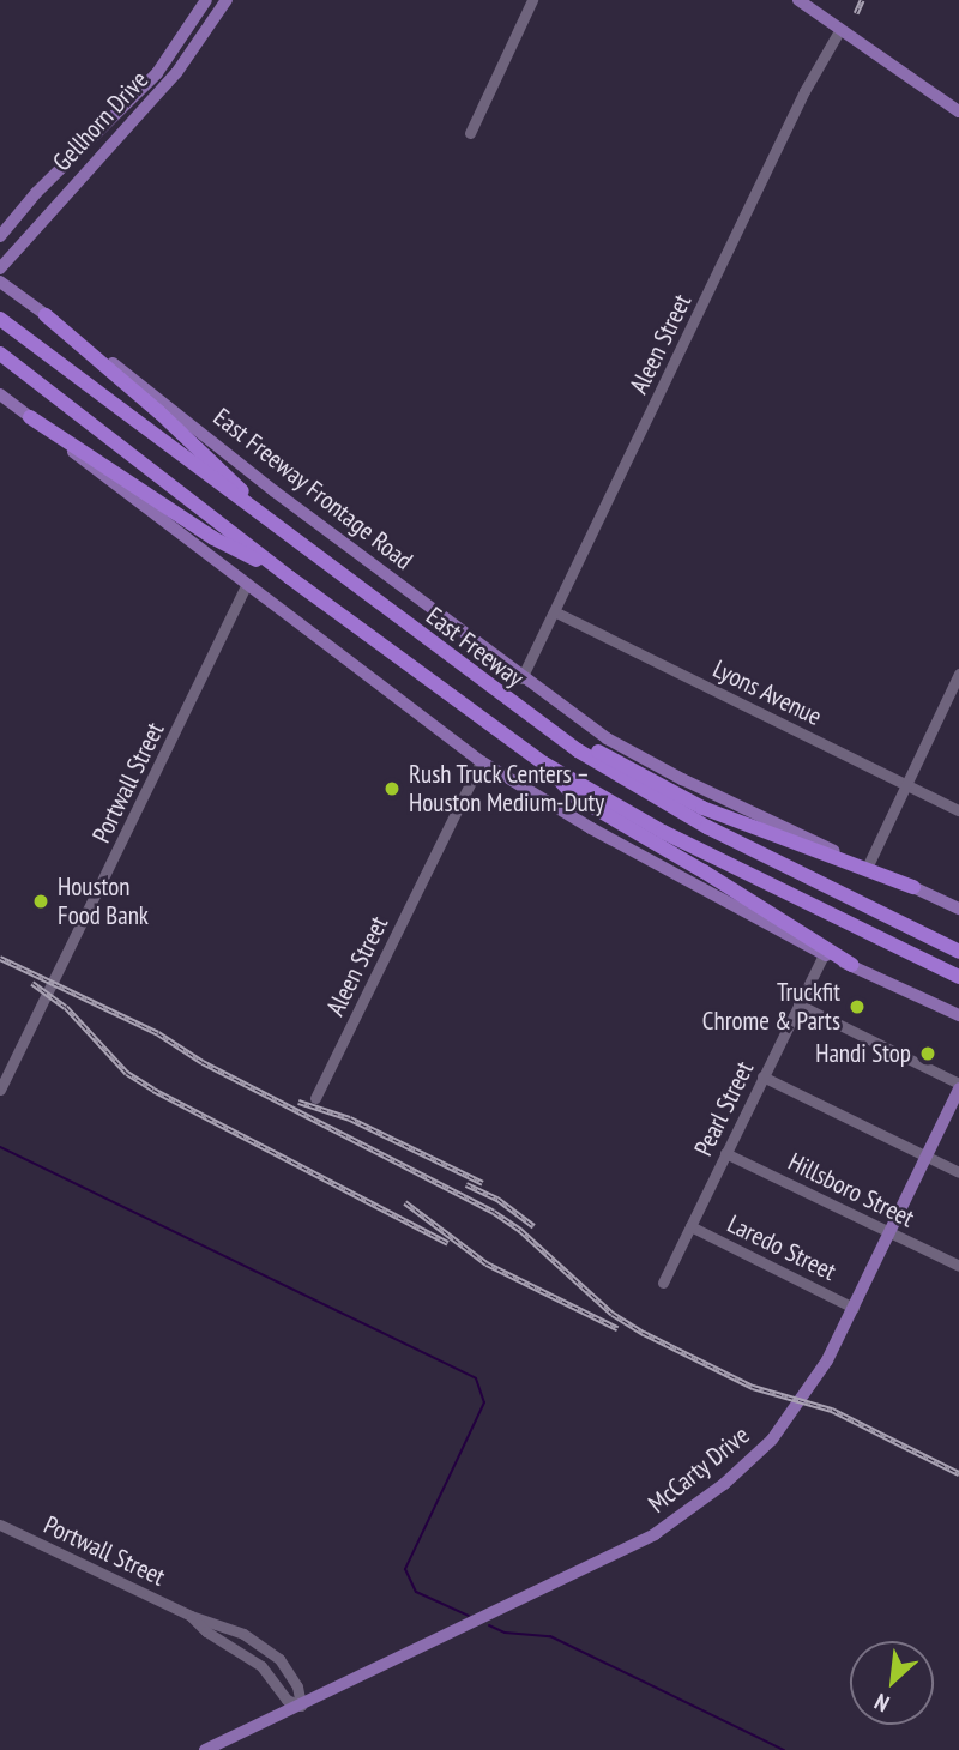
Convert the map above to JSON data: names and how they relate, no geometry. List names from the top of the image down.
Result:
{
  "streets": {
    "highway": ["East Freeway"],
    "main road": ["Gellhorn Drive", "East Freeway Frontage Road", "McCarty Drive"],
    "street": [
      "Aleen Street",
      "Lyons Avenue",
      "Portwall Street",
      "Pearl Street",
      "Hillsboro Street",
      "Laredo Street"
    ]
  },
  "crossings": [
    ["Aleen Street", "East Freeway Frontage Road"],
    ["Aleen Street", "Lyons Avenue"],
    ["Portwall Street", "McCarty Drive"],
    ["Pearl Street", "Hillsboro Street"],
    ["Pearl Street", "Laredo Street"],
    ["Hillsboro Street", "McCarty Drive"],
    ["Laredo Street", "McCarty Drive"]
  ],
  "places": [
    "Rush Truck Centers – Houston Medium-Duty",
    "Houston Food Bank",
    "Truckfit Chrome & Parts",
    "Handi Stop"
  ],
  "north": "bottom left"
}
